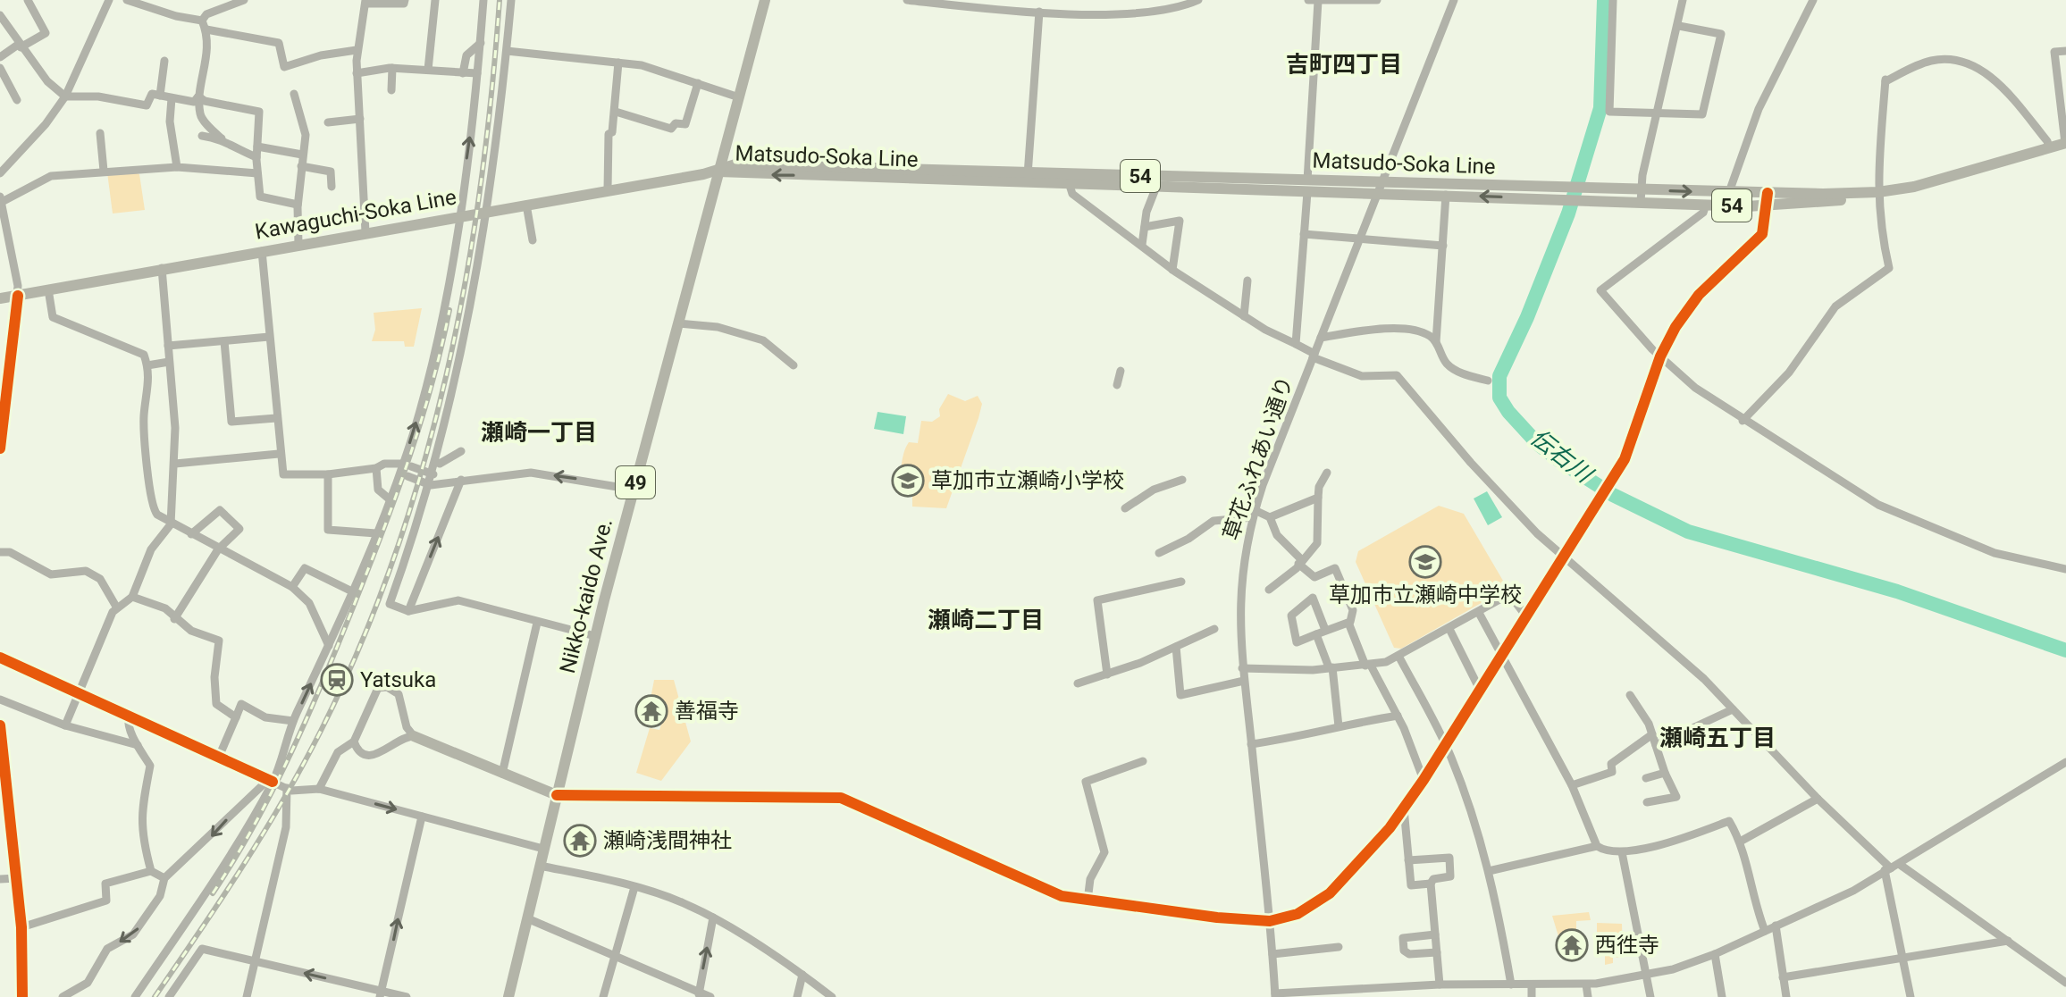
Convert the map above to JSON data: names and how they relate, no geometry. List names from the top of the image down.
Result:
{
  "streets": {
    "main road": [
      "Matsudo-Soka Line",
      "54",
      "Kawaguchi-Soka Line",
      "49",
      "Nikko-kaido Ave."
    ],
    "street": ["草花ふれあい通り"]
  },
  "crossings": [
    ["Matsudo-Soka Line", "Kawaguchi-Soka Line"],
    ["Matsudo-Soka Line", "草花ふれあい通り"],
    ["Matsudo-Soka Line", "Nikko-kaido Ave."],
    ["Kawaguchi-Soka Line", "Nikko-kaido Ave."]
  ],
  "districts": [
    "吉町四丁目",
    "瀬崎一丁目",
    "瀬崎二丁目",
    "瀬崎五丁目"
  ],
  "water": ["伝右川"],
  "places": {
    "school or university": ["草加市立瀬崎小学校", "草加市立瀬崎中学校"],
    "station": ["Yatsuka"],
    "temple": ["善福寺", "瀬崎浅間神社", "西徃寺"]
  }
}
